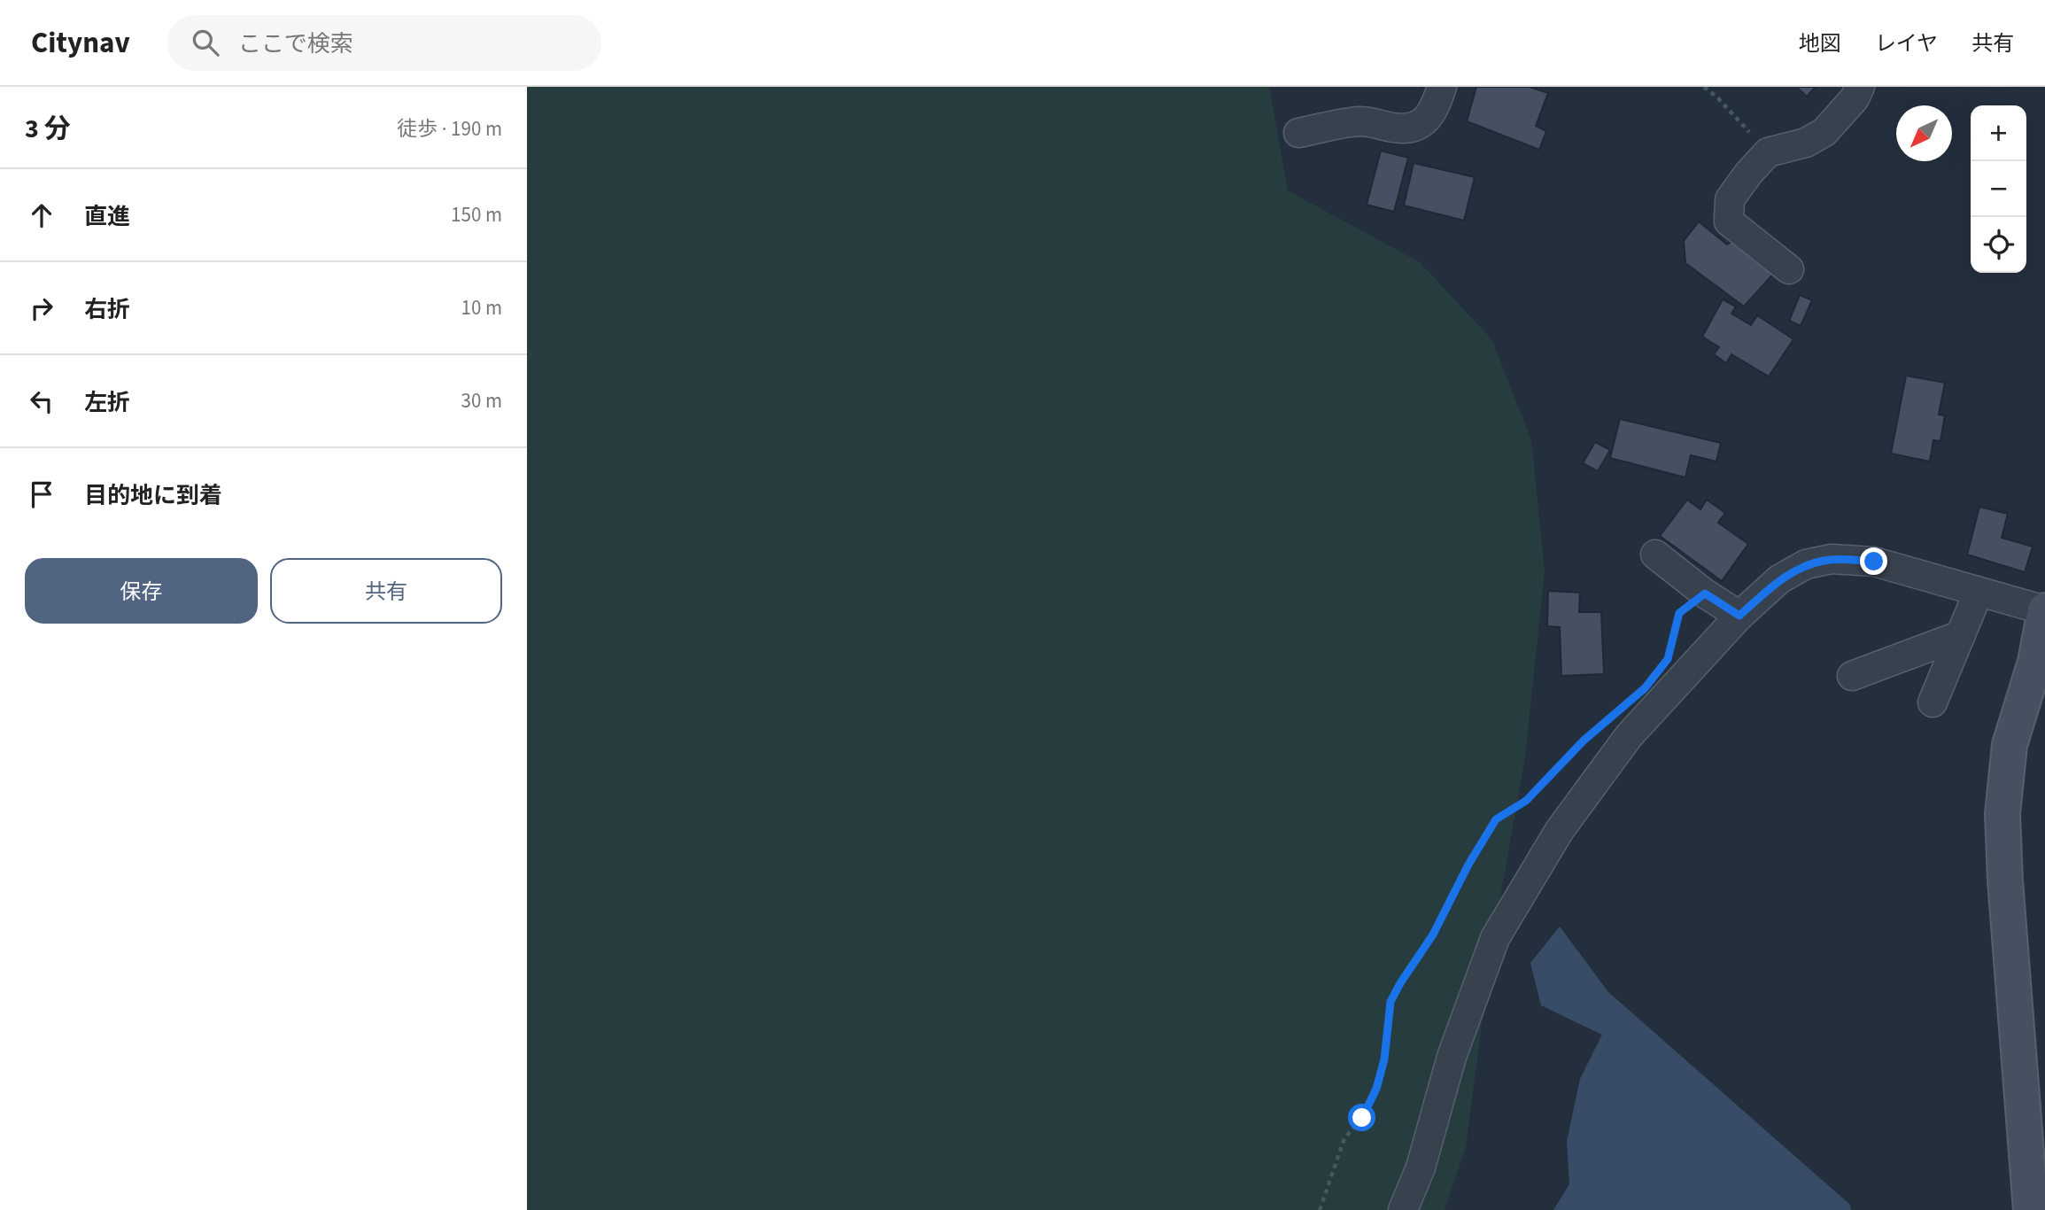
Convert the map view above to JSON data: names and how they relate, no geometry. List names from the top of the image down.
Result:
{
  "north": "bottom left",
  "page": {
    "header": "Citynav",
    "search": "ここで検索",
    "nav": ["地図", "レイヤ", "共有"],
    "heading": ["3 分", "徒歩 · 190 m"],
    "map_buttons": ["+", "−"],
    "list": [
      ["直進", "150 m"],
      ["右折", "10 m"],
      ["左折", "30 m"],
      "目的地に到着"
    ],
    "buttons": ["保存", "共有"]
  }
}
